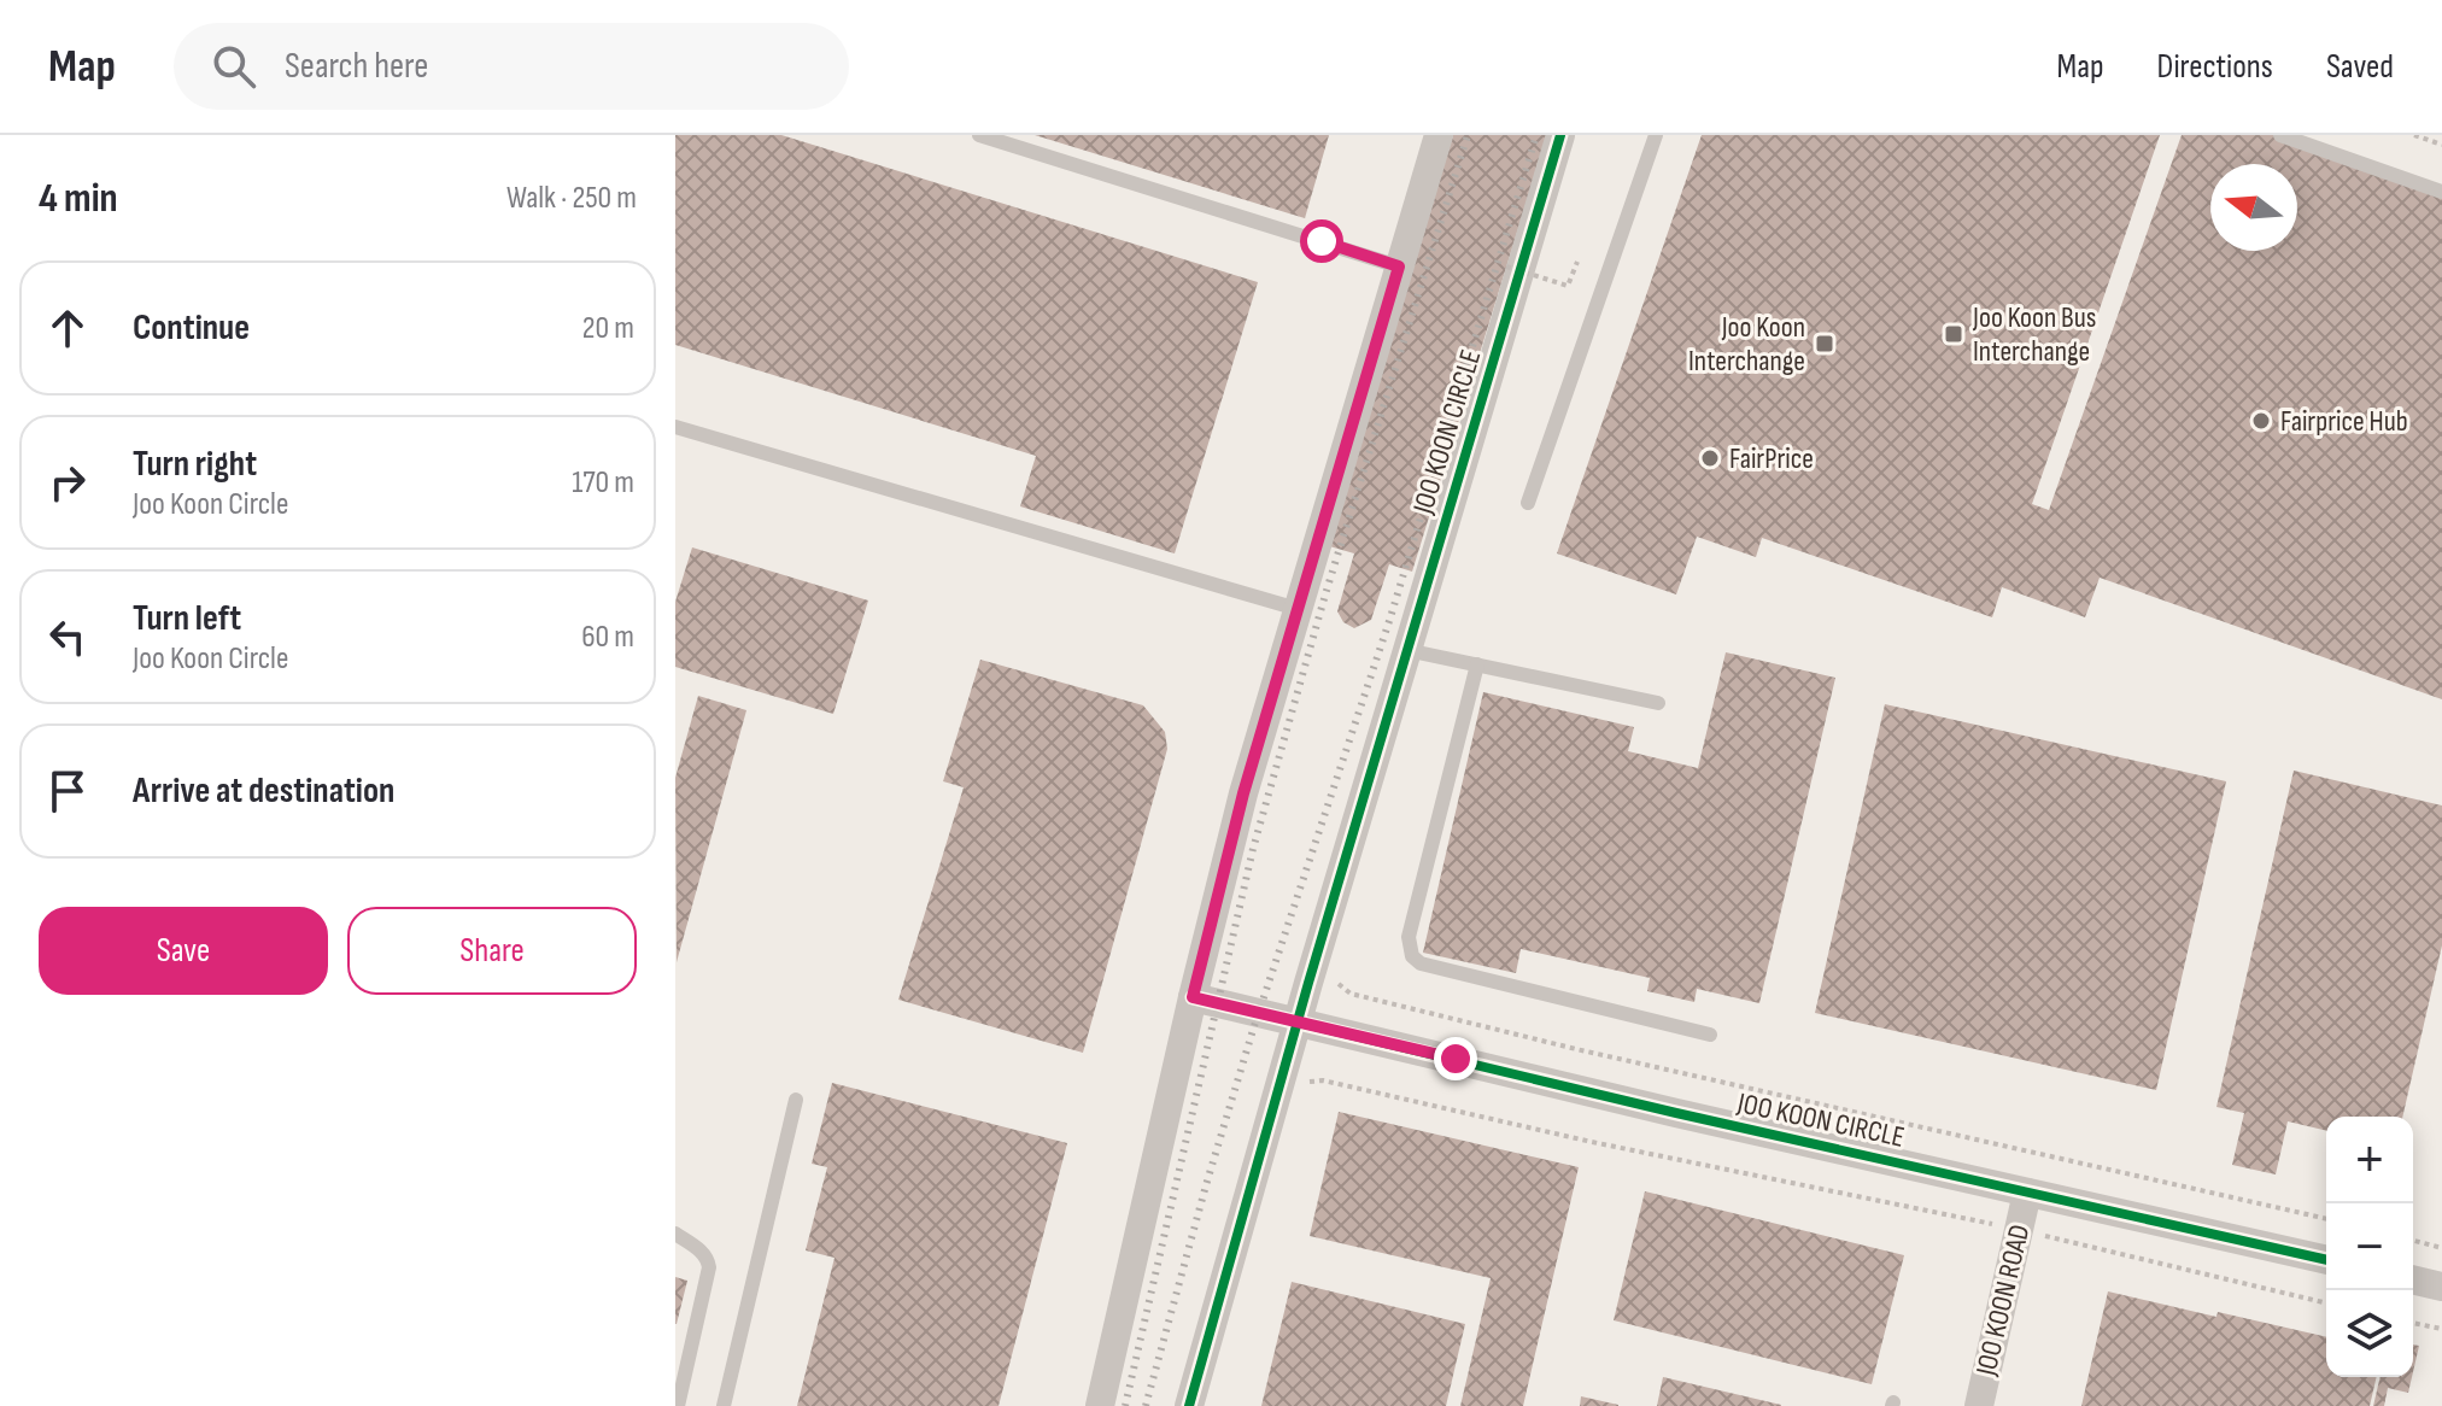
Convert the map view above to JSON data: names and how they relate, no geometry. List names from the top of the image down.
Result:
{
  "streets": {
    "street": ["JOO KOON CIRCLE", "JOO KOON ROAD"]
  },
  "crossings": [
    ["JOO KOON CIRCLE", "JOO KOON ROAD"]
  ],
  "places": {
    "transit": ["Joo Koon Bus Interchange", "Joo Koon Interchange"],
    "other": ["Fairprice Hub", "FairPrice"]
  },
  "north": "left",
  "page": {
    "header": "Map",
    "search": "Search here",
    "nav": ["Map", "Directions", "Saved"],
    "heading": ["4 min", "Walk · 250 m"],
    "list": [
      ["Continue", "20 m"],
      ["Turn right", "Joo Koon Circle", "170 m"],
      ["Turn left", "Joo Koon Circle", "60 m"],
      "Arrive at destination"
    ],
    "buttons": ["Save", "Share"],
    "map_buttons": ["+", "−"]
  }
}
